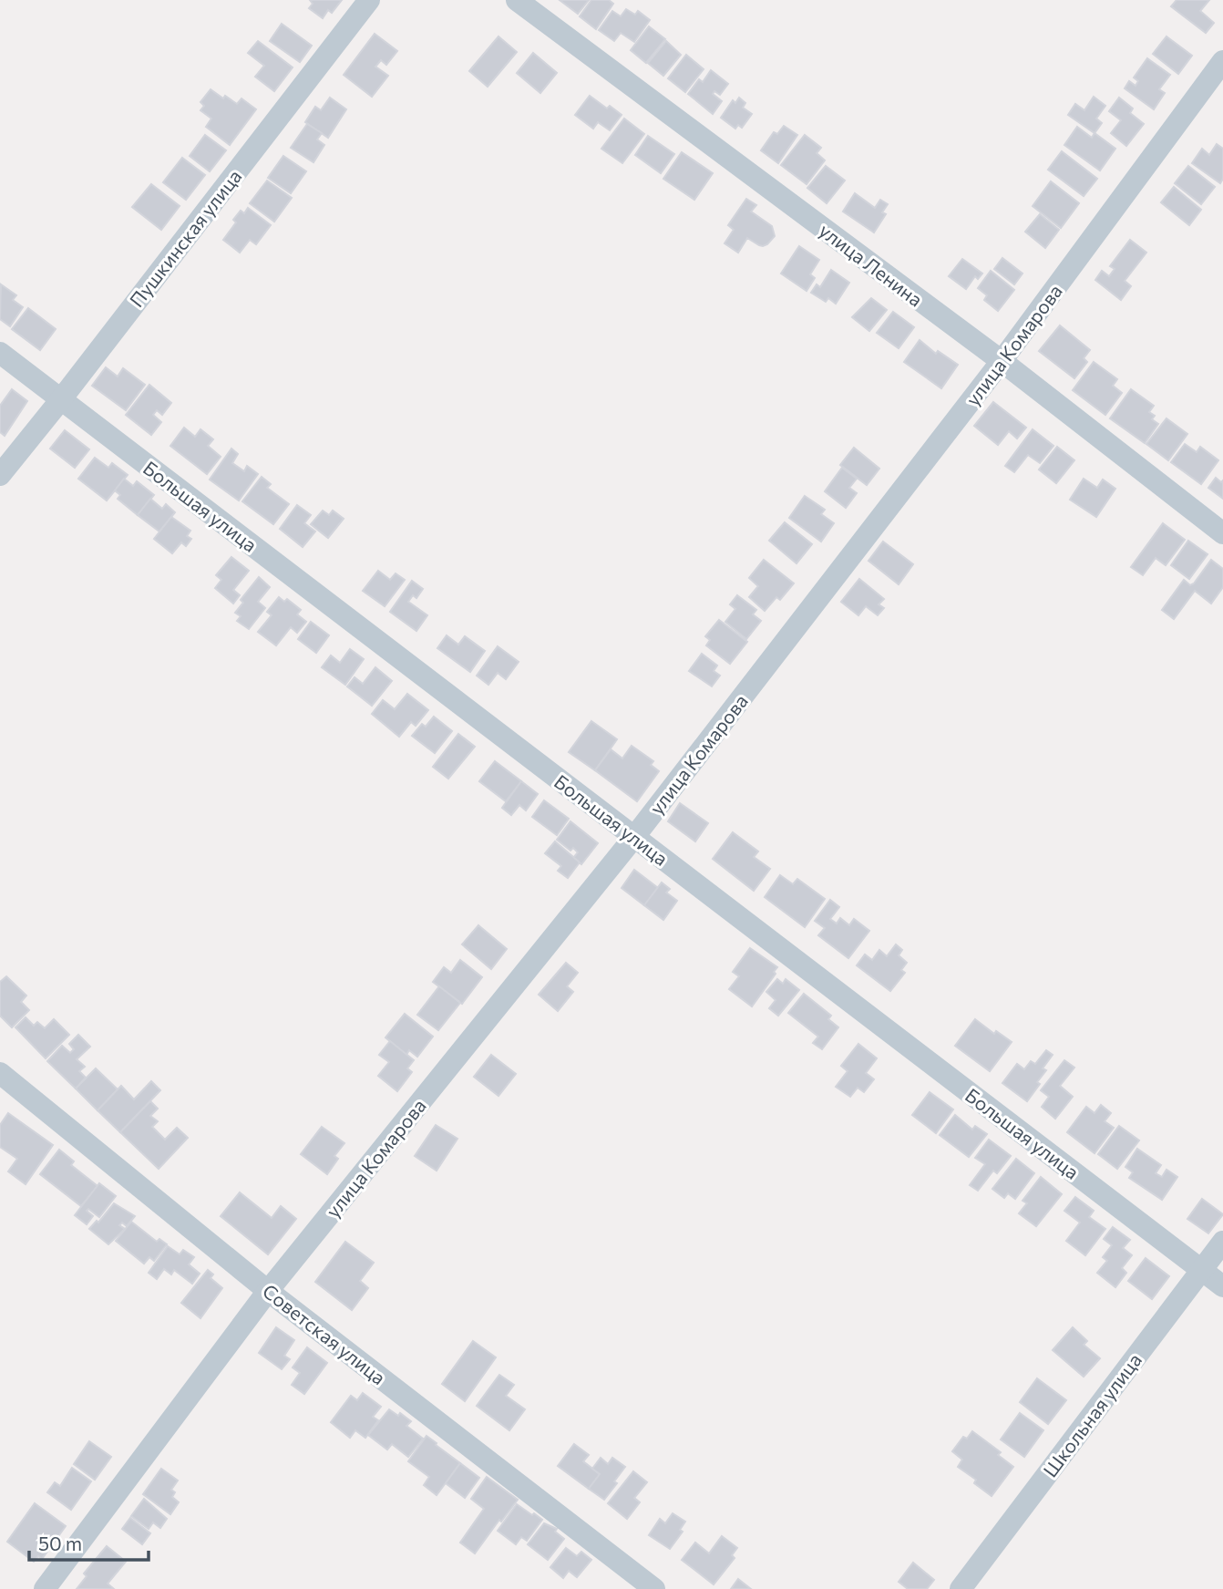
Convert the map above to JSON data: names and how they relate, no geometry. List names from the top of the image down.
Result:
{
  "streets": {
    "street": [
      "Пушкинская улица",
      "улица Ленина",
      "улица Комарова",
      "Большая улица",
      "Советская улица",
      "Школьная улица"
    ]
  },
  "crossings": [
    ["Пушкинская улица", "Большая улица"],
    ["улица Ленина", "улица Комарова"],
    ["улица Комарова", "Большая улица"],
    ["улица Комарова", "Советская улица"],
    ["Большая улица", "Школьная улица"]
  ],
  "scale_bar": "50 m"
}
